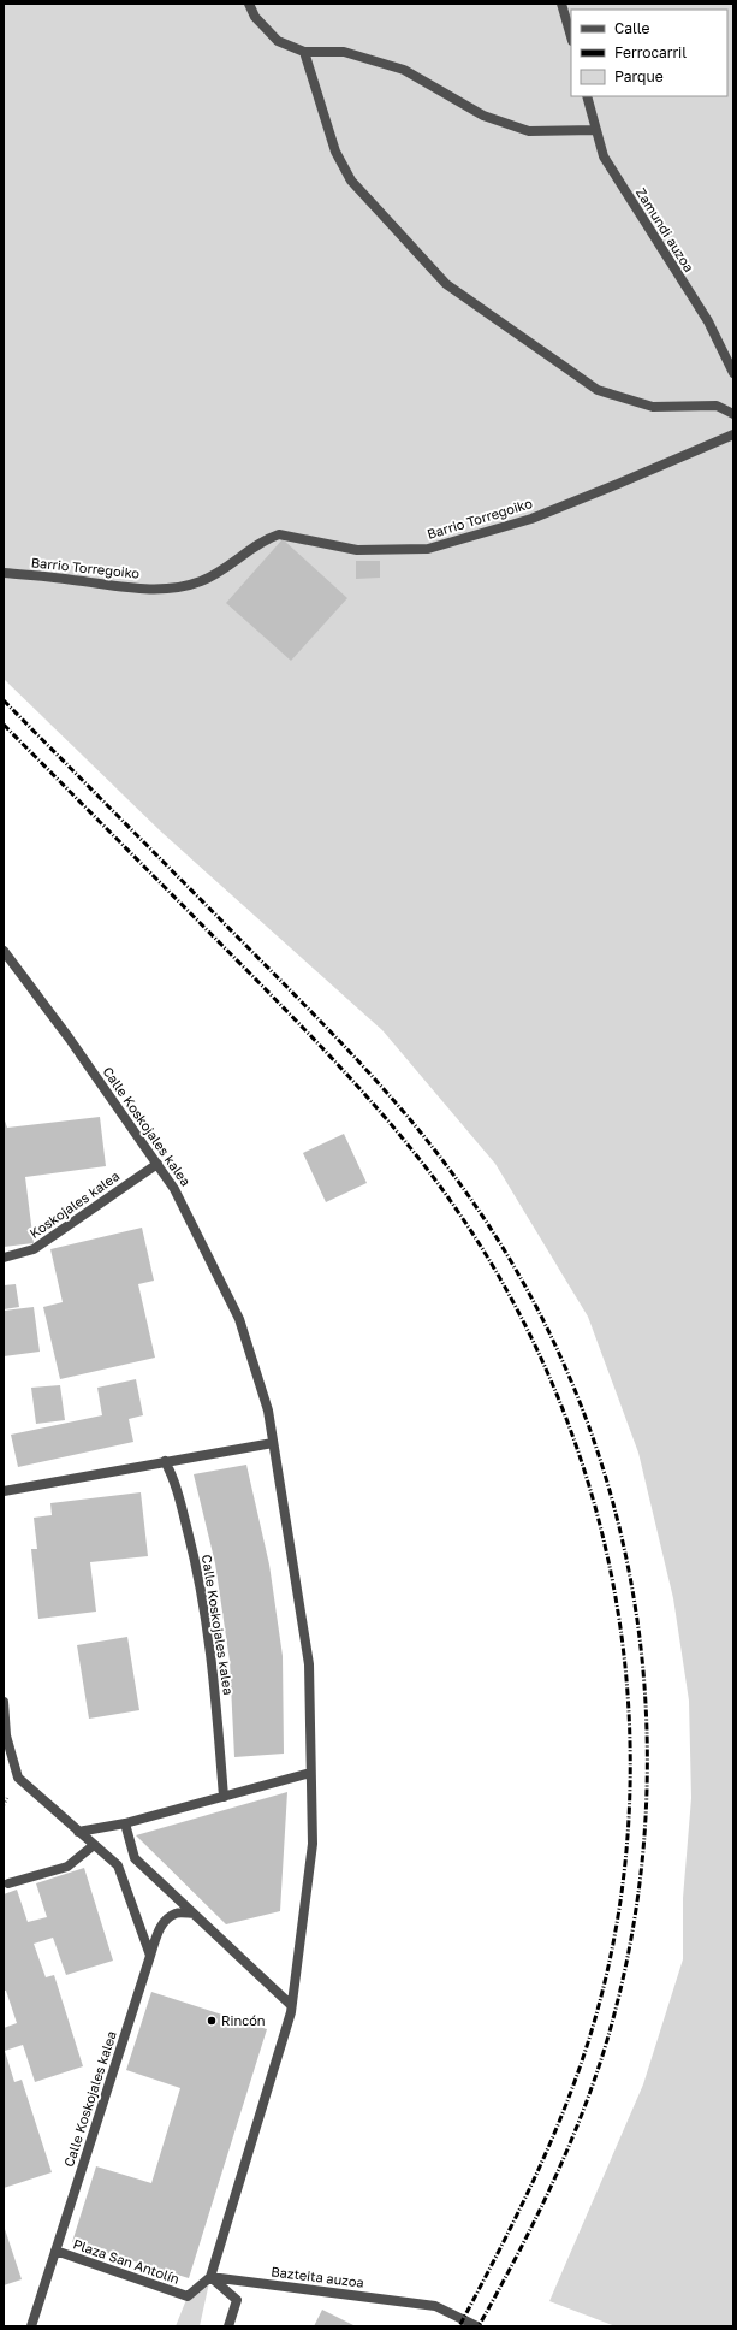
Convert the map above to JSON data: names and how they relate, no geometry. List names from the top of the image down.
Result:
{
  "streets": {
    "street": [
      "Zamundi auzoa",
      "Barrio Torregoiko",
      "Calle Koskojales kalea",
      "Koskojales kalea",
      "Plaza San Antolín",
      "Bazteita auzoa"
    ]
  },
  "crossings": [
    ["Calle Koskojales kalea", "Koskojales kalea"],
    ["Calle Koskojales kalea", "Plaza San Antolín"],
    ["Calle Koskojales kalea", "Bazteita auzoa"],
    ["Plaza San Antolín", "Bazteita auzoa"]
  ],
  "places": ["Rincón"],
  "legend": ["Calle", "Ferrocarril", "Parque"]
}
